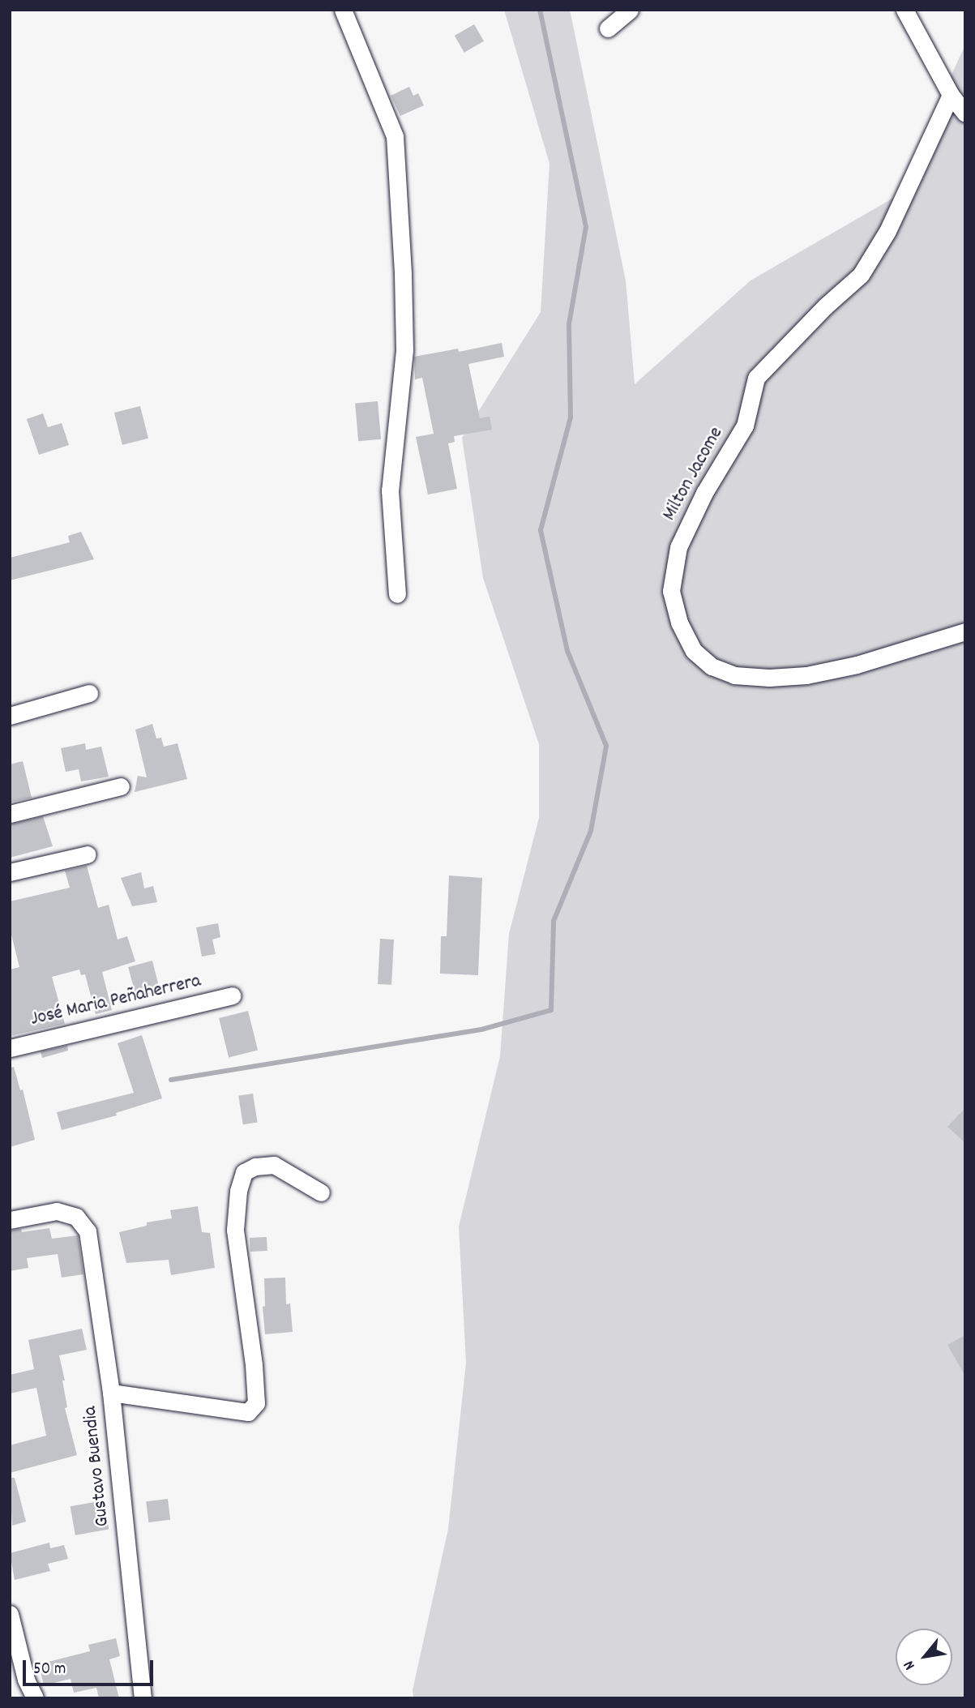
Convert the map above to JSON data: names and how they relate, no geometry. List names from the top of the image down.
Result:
{
  "streets": {
    "street": ["Milton Jacome", "José Maria Peñaherrera", "Gustavo Buendia"]
  },
  "scale_bar": "50 m",
  "north": "bottom left"
}
